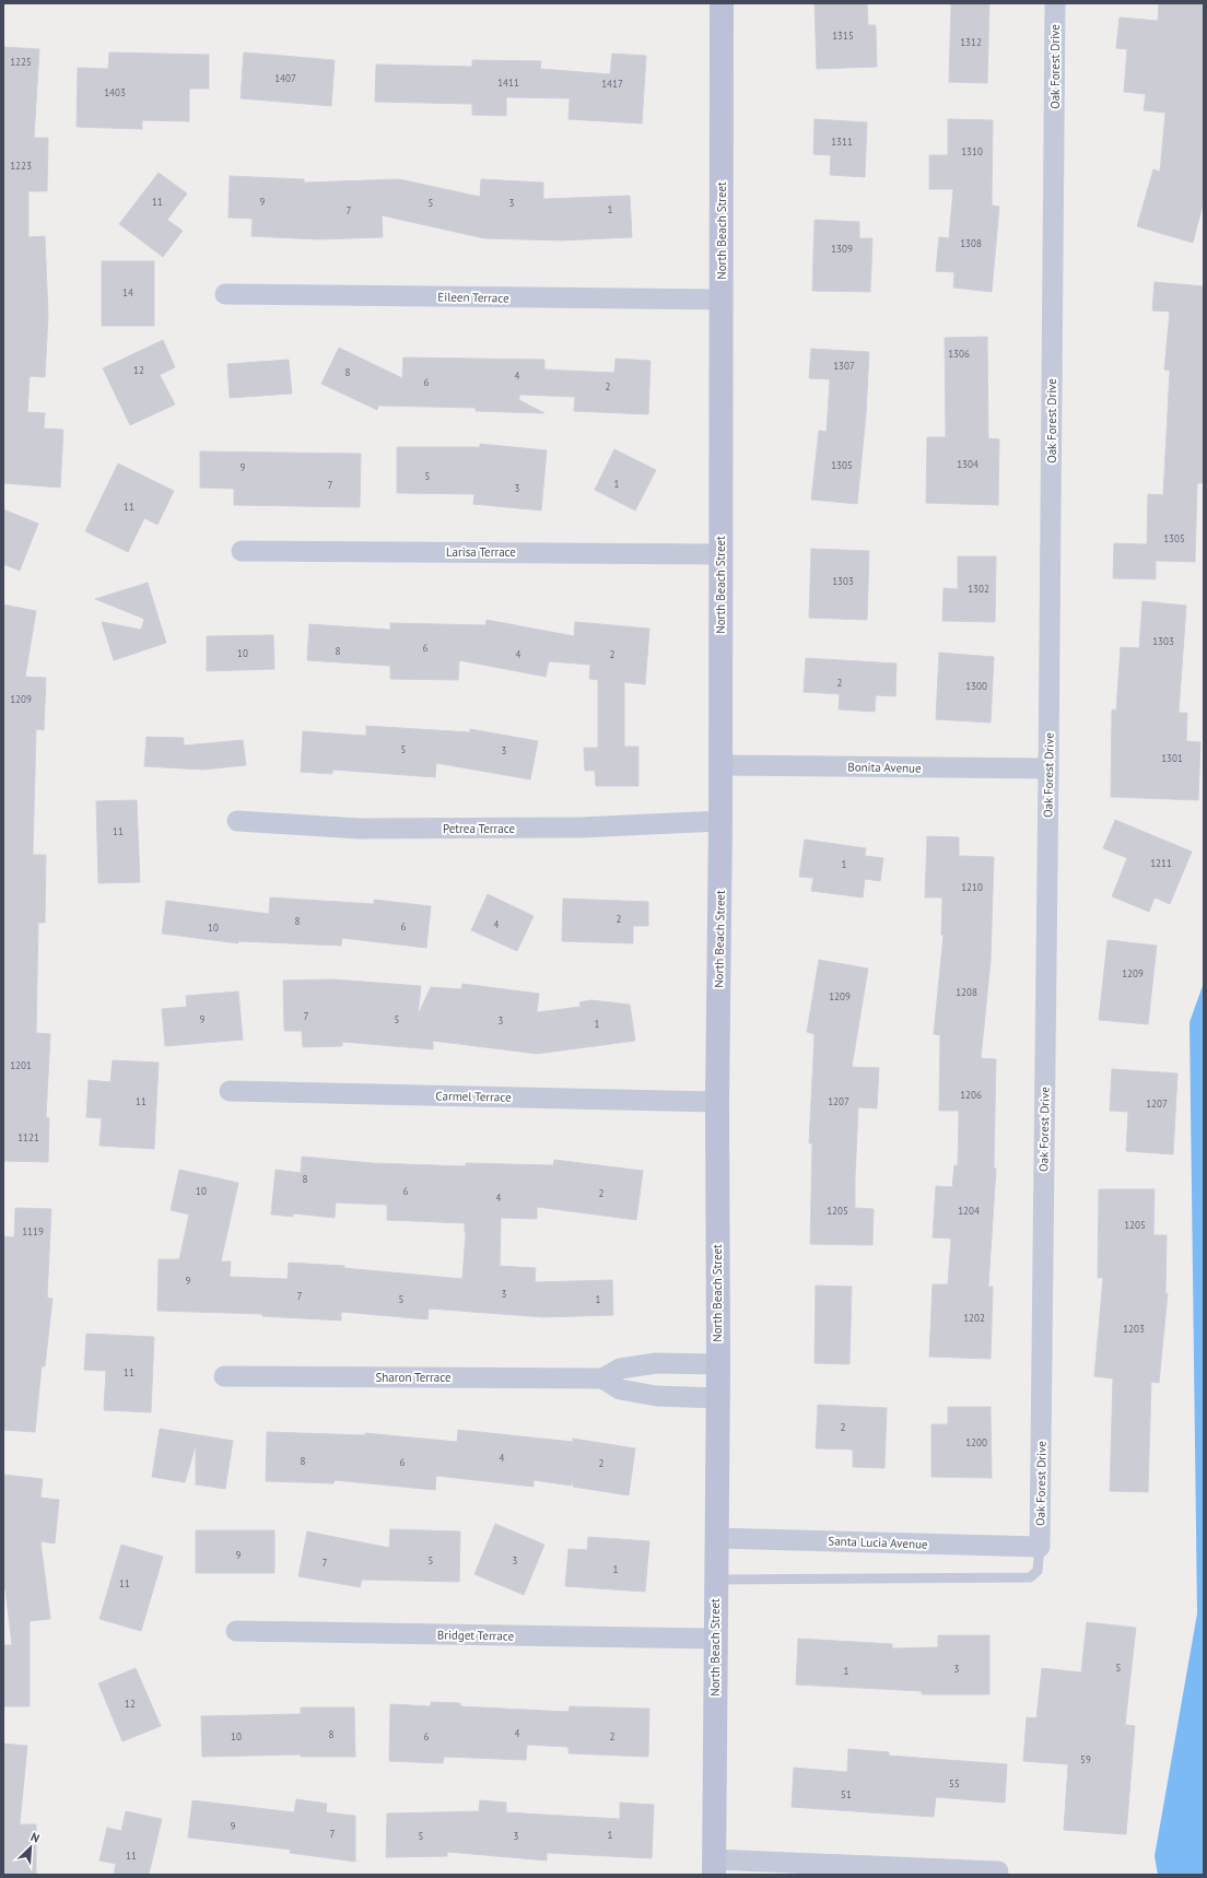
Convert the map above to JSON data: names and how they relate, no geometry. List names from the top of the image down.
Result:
{
  "streets": {
    "street": [
      "Oak Forest Drive",
      "North Beach Street",
      "Eileen Terrace",
      "Larisa Terrace",
      "Bonita Avenue",
      "Petrea Terrace",
      "Carmel Terrace",
      "Sharon Terrace",
      "Santa Lucia Avenue",
      "Bridget Terrace"
    ]
  },
  "crossings": [
    ["Oak Forest Drive", "Bonita Avenue"],
    ["Oak Forest Drive", "Santa Lucia Avenue"],
    ["North Beach Street", "Eileen Terrace"],
    ["North Beach Street", "Larisa Terrace"],
    ["North Beach Street", "Bonita Avenue"],
    ["North Beach Street", "Petrea Terrace"],
    ["North Beach Street", "Carmel Terrace"],
    ["North Beach Street", "Sharon Terrace"],
    ["North Beach Street", "Santa Lucia Avenue"],
    ["North Beach Street", "Bridget Terrace"]
  ],
  "house_numbers": [
    "1315",
    "1312",
    "1225",
    "1407",
    "1411",
    "1417",
    "1403",
    "1311",
    "1310",
    "1223",
    "11",
    "9",
    "5",
    "3",
    "1",
    "7",
    "1308",
    "1309",
    "14",
    "1306",
    "1307",
    "12",
    "8",
    "4",
    "6",
    "2",
    "1304",
    "1305",
    "9",
    "5",
    "1",
    "7",
    "3",
    "11",
    "1305",
    "1303",
    "1302",
    "1303",
    "6",
    "8",
    "10",
    "4",
    "2",
    "2",
    "1300",
    "1209",
    "5",
    "3",
    "1301",
    "11",
    "1211",
    "1",
    "1210",
    "2",
    "8",
    "4",
    "6",
    "10",
    "1209",
    "1208",
    "1209",
    "7",
    "9",
    "5",
    "3",
    "1",
    "1201",
    "1206",
    "11",
    "1207",
    "1207",
    "1121",
    "8",
    "10",
    "6",
    "2",
    "4",
    "1205",
    "1204",
    "1205",
    "1119",
    "9",
    "3",
    "7",
    "5",
    "1",
    "1202",
    "1203",
    "11",
    "2",
    "1200",
    "4",
    "8",
    "6",
    "2",
    "9",
    "5",
    "3",
    "7",
    "1",
    "11",
    "5",
    "3",
    "1",
    "12",
    "4",
    "8",
    "10",
    "6",
    "2",
    "59",
    "55",
    "51",
    "9",
    "7",
    "1",
    "5",
    "3",
    "11"
  ],
  "north": "top right"
}
